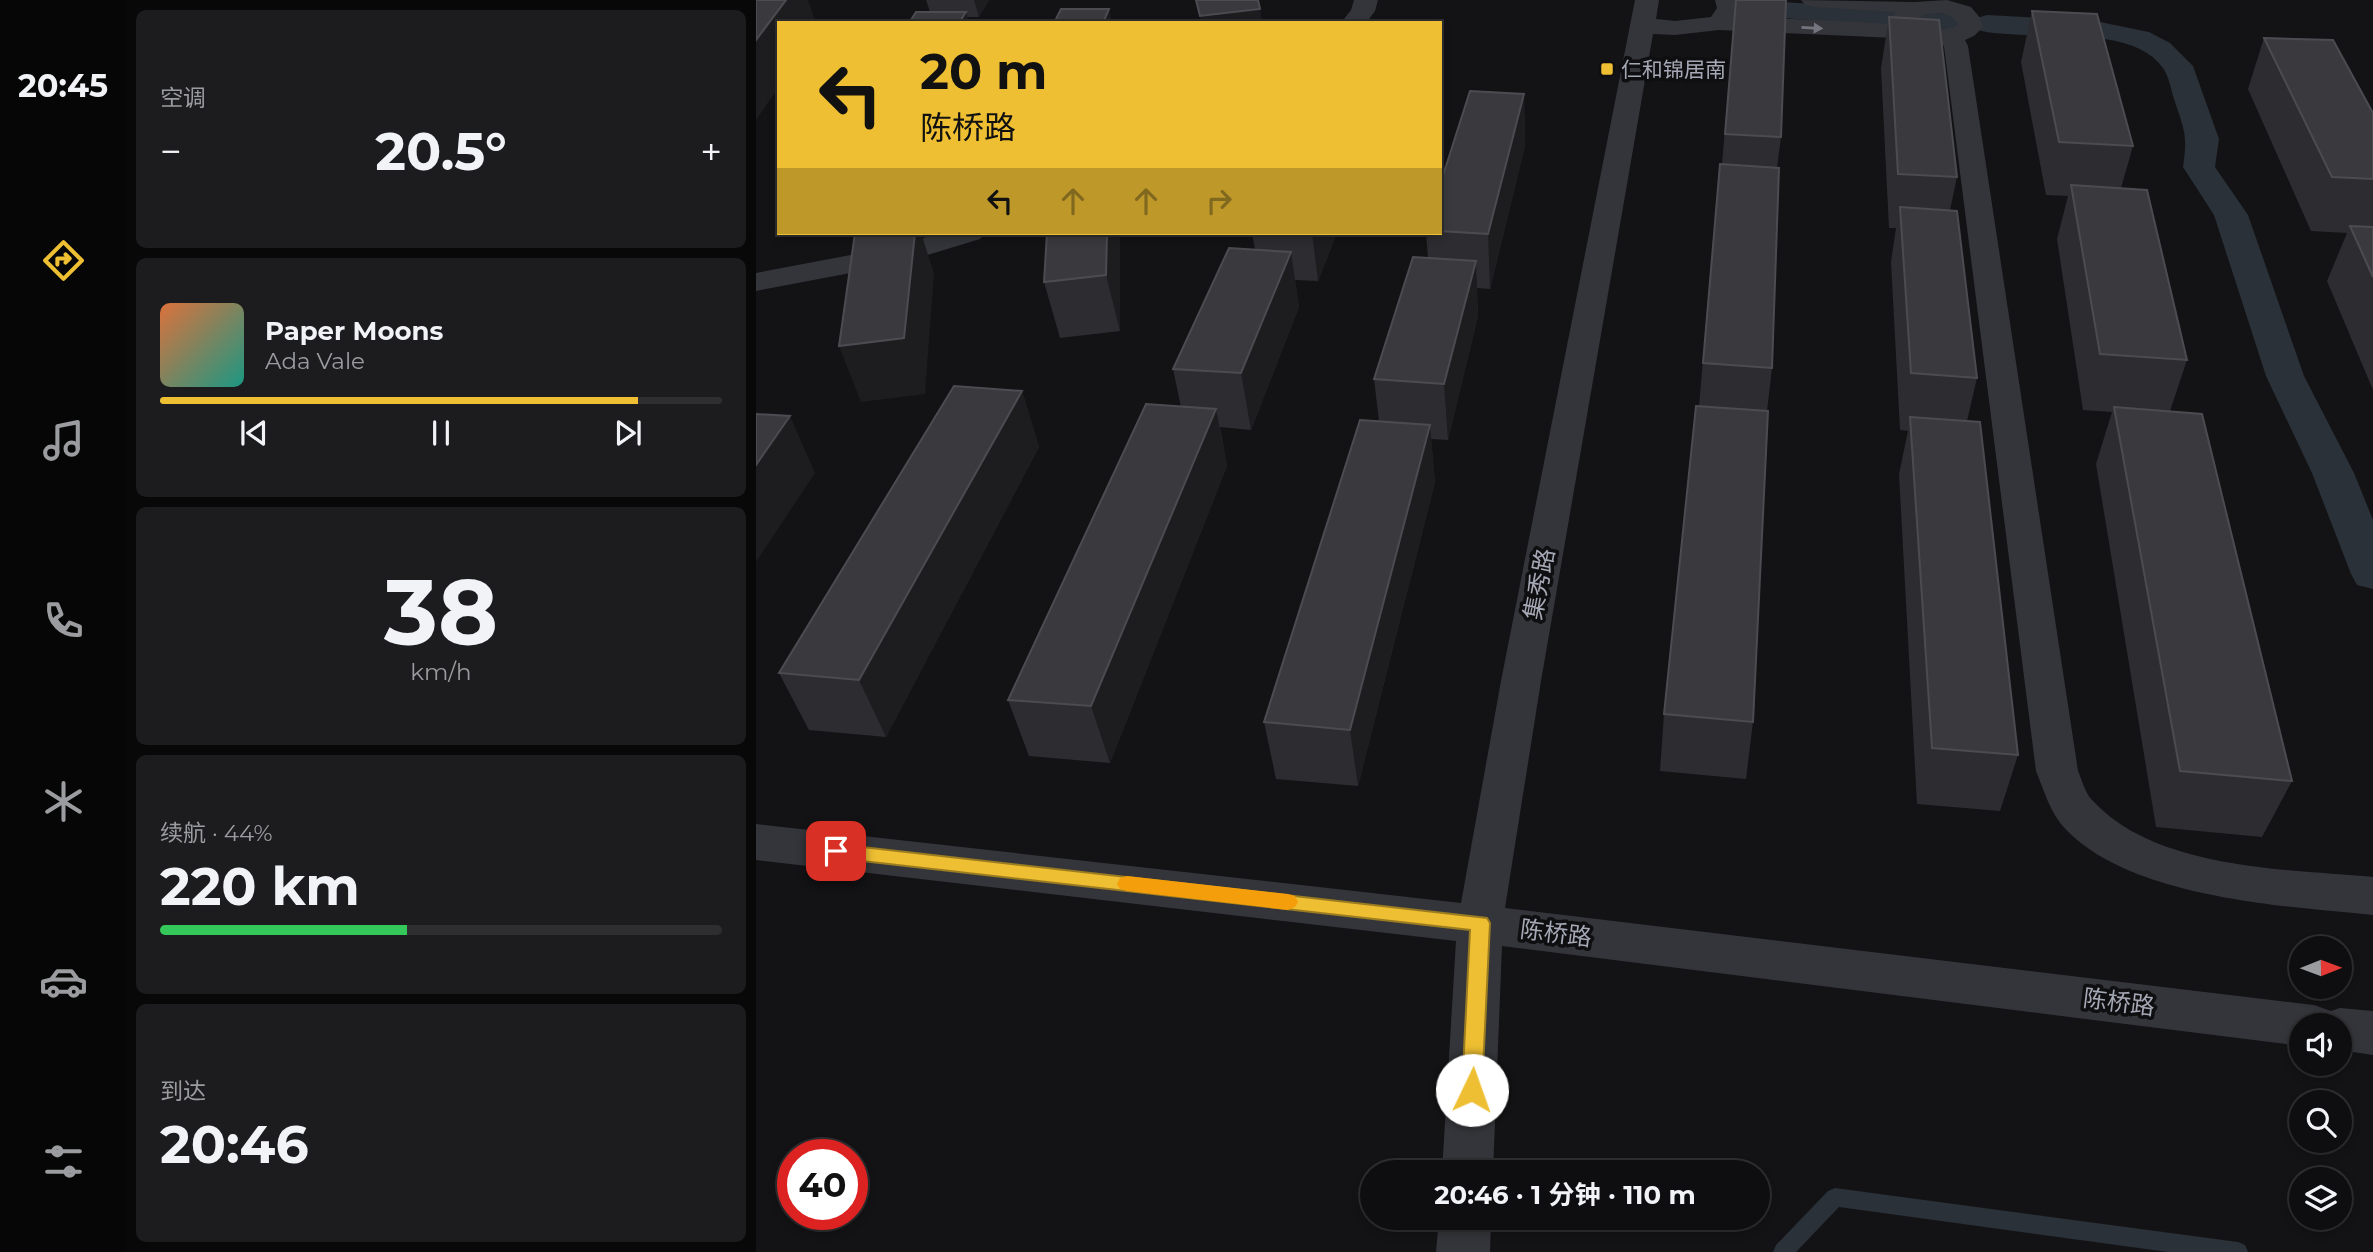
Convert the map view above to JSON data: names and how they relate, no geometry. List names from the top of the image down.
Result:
{
  "streets": {
    "street": ["集秀路", "陈桥路"]
  },
  "crossings": [
    ["集秀路", "陈桥路"]
  ],
  "places": {
    "transit": ["仁和锦居南"]
  },
  "north": "right",
  "page": {
    "tabs": "20:45",
    "tile": [
      "空调",
      ["38", "km/h"],
      ["续航 · 44%", "220 km"],
      ["到达", "20:46"]
    ],
    "turn": ["20 m", "陈桥路"],
    "heat": ["−", "20.5°", "+"],
    "song": ["Paper Moons", "Ada Vale"],
    "limit": "40",
    "trip": "20:46 · 1 分钟 · 110 m"
  }
}
